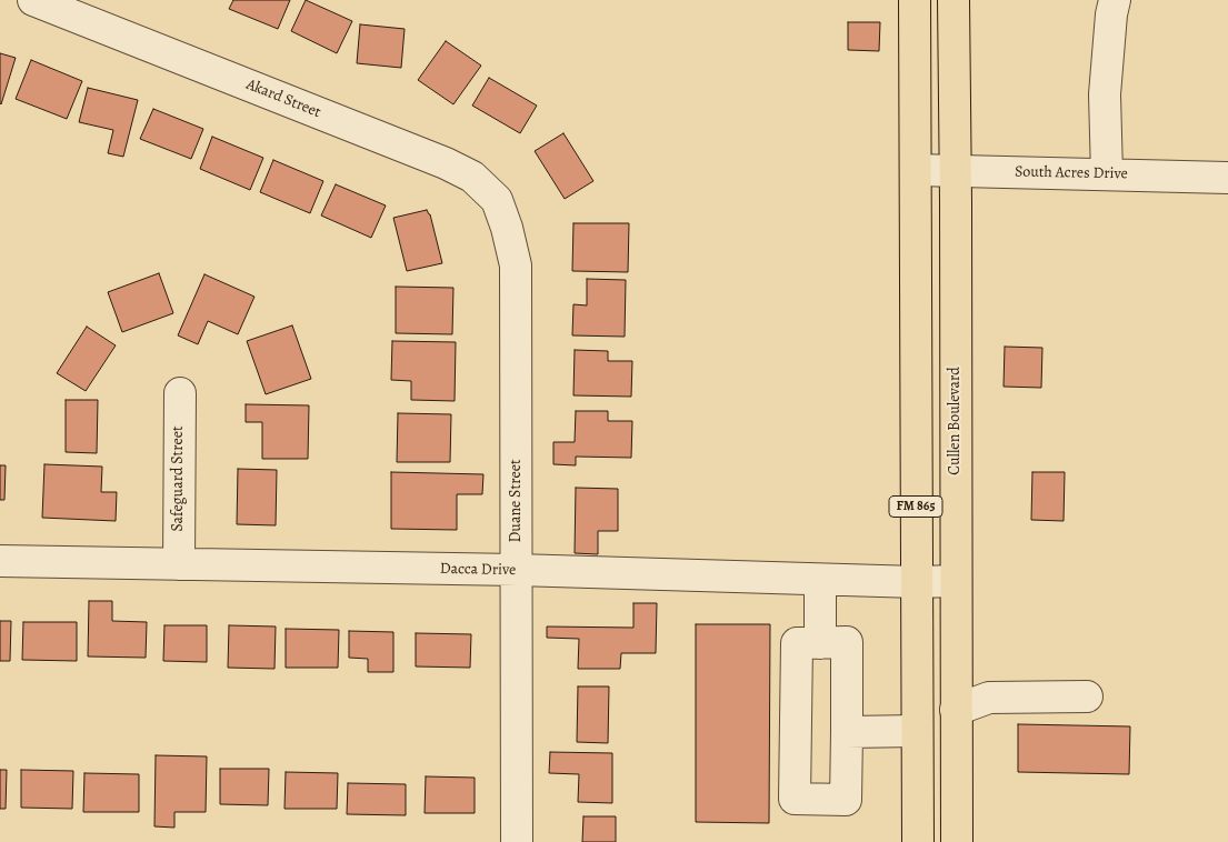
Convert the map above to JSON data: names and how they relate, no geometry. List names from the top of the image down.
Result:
{
  "streets": {
    "main road": ["Cullen Boulevard", "FM 865"],
    "street": [
      "Akard Street",
      "South Acres Drive",
      "Safeguard Street",
      "Duane Street",
      "Dacca Drive"
    ]
  },
  "crossings": [
    ["Akard Street", "Duane Street"],
    ["South Acres Drive", "Cullen Boulevard"],
    ["South Acres Drive", "FM 865"],
    ["Cullen Boulevard", "Dacca Drive"],
    ["Safeguard Street", "Dacca Drive"],
    ["Duane Street", "Dacca Drive"],
    ["FM 865", "Dacca Drive"]
  ]
}
